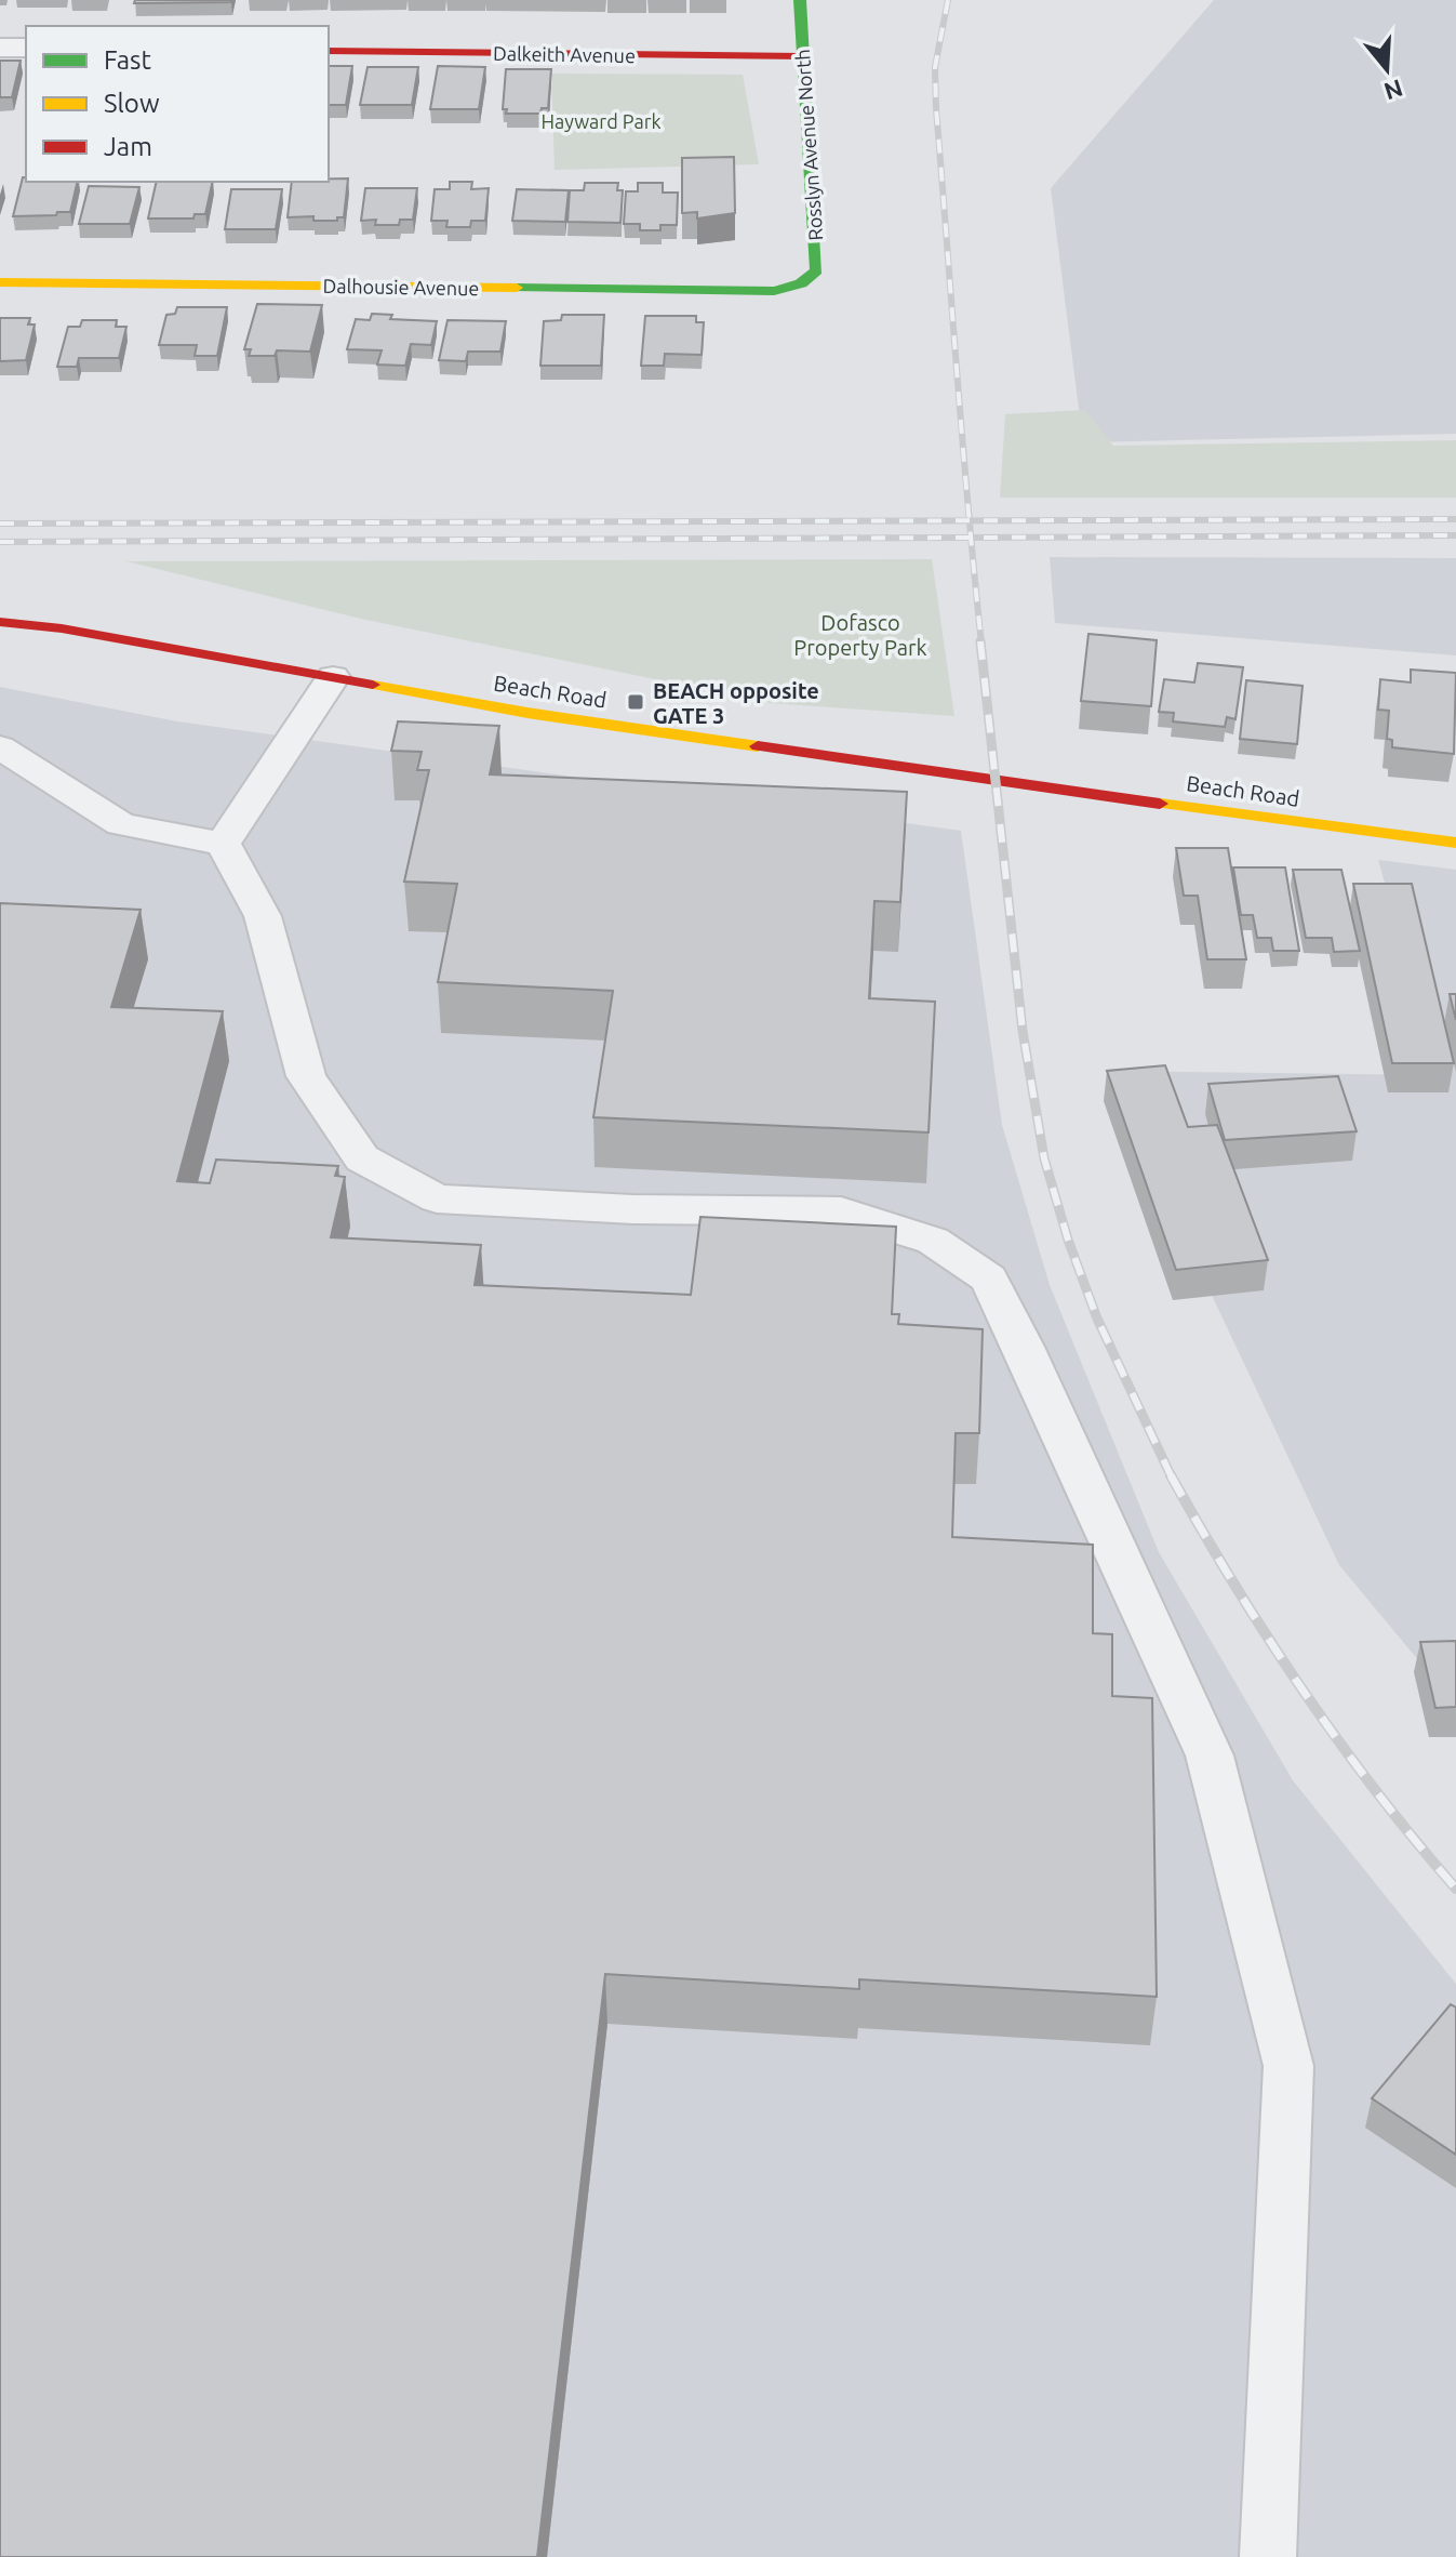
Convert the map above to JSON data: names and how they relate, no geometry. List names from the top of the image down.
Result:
{
  "streets": {
    "street": [
      "Dalkeith Avenue",
      "Rosslyn Avenue North",
      "Dalhousie Avenue",
      "Beach Road"
    ]
  },
  "crossings": [
    ["Dalkeith Avenue", "Rosslyn Avenue North"],
    ["Rosslyn Avenue North", "Dalhousie Avenue"]
  ],
  "parks": ["Hayward Park", "Dofasco Property Park"],
  "places": {
    "transit": ["BEACH opposite GATE 3"]
  },
  "legend": ["Fast", "Slow", "Jam"],
  "north": "bottom"
}
